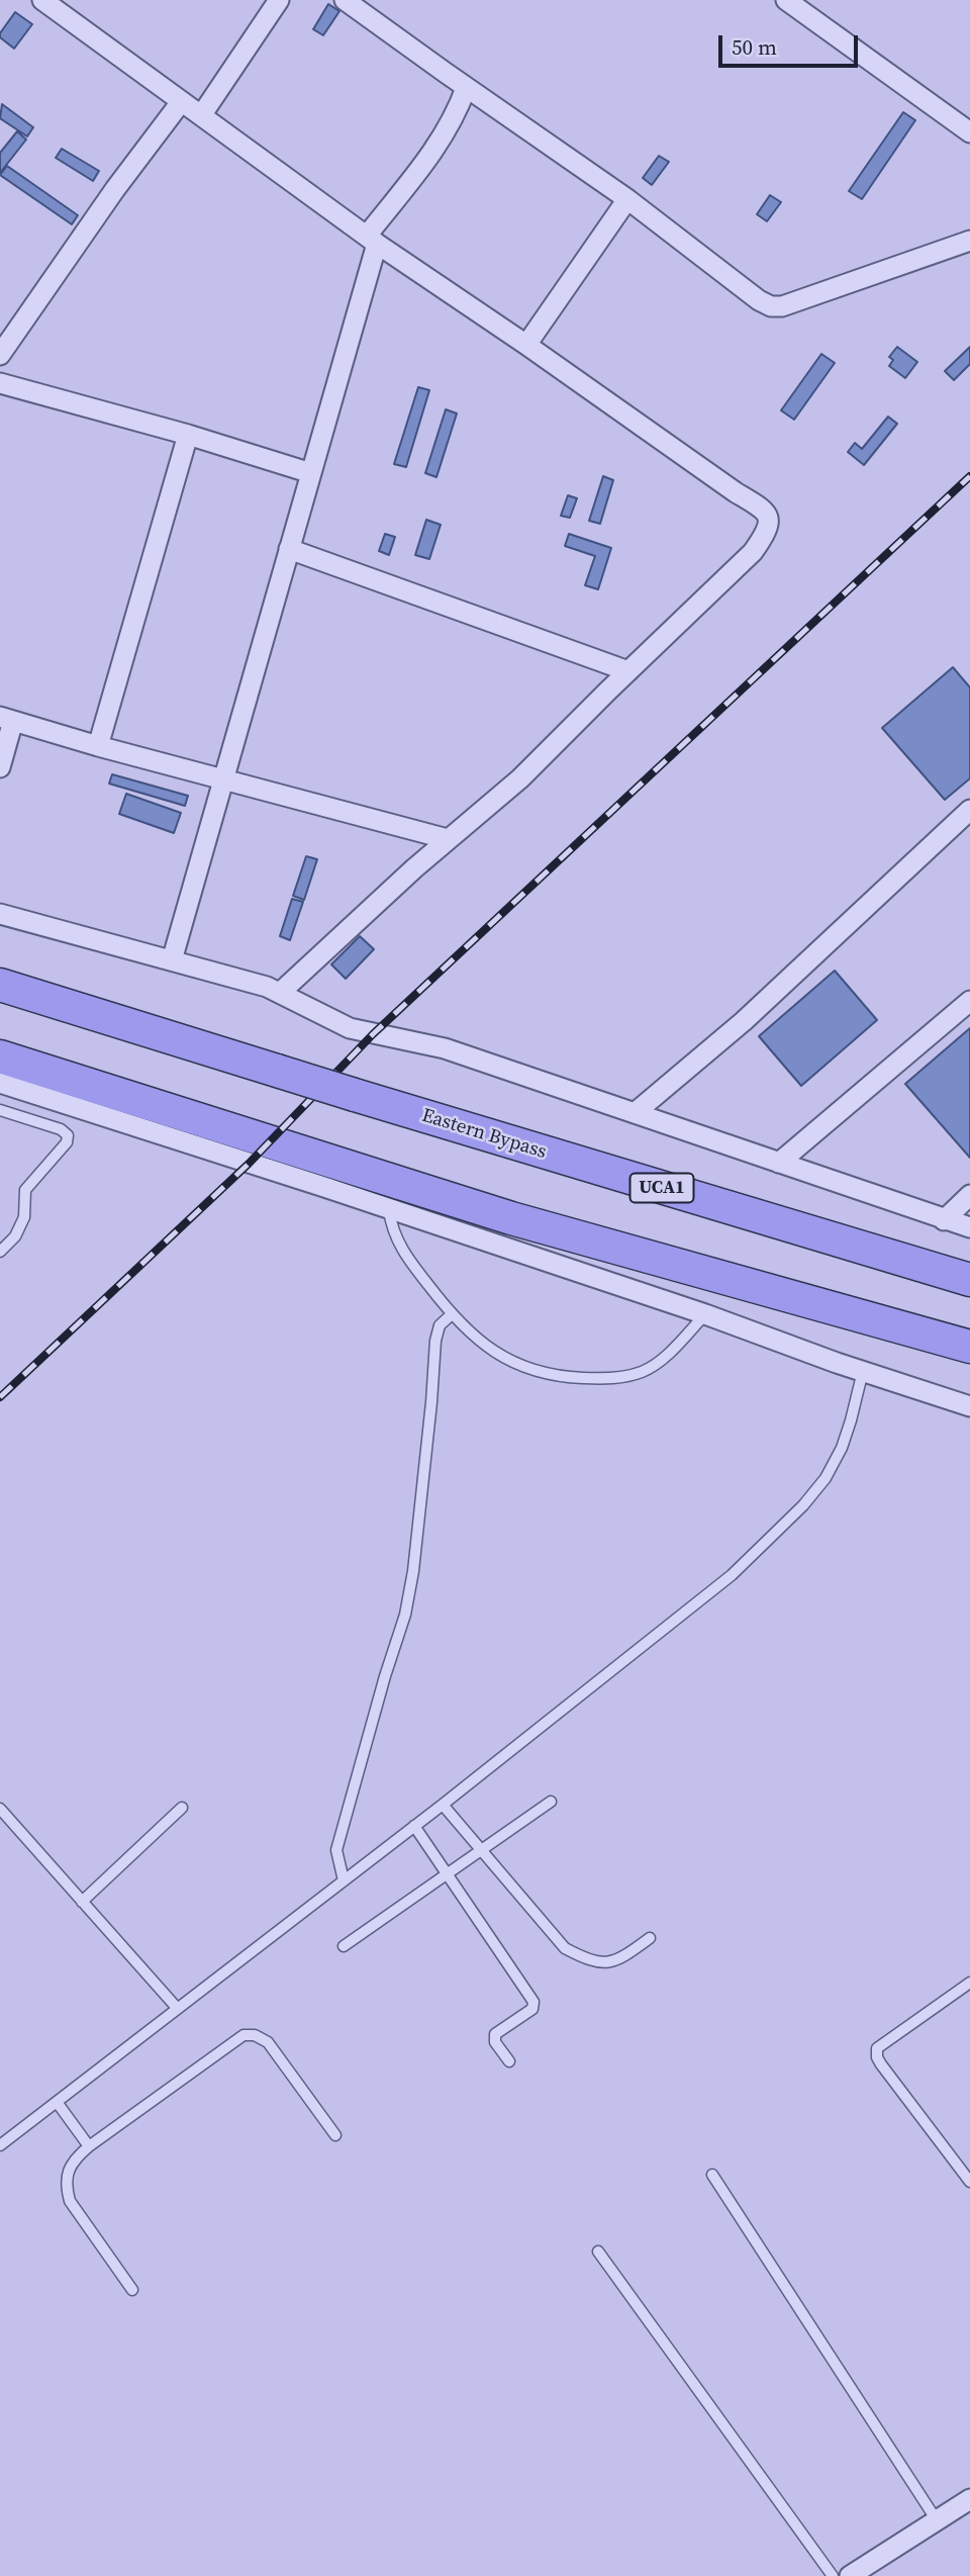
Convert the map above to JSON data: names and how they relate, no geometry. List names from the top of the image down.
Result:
{
  "streets": {
    "main road": ["Eastern Bypass", "UCA1"]
  },
  "scale_bar": "50 m"
}
